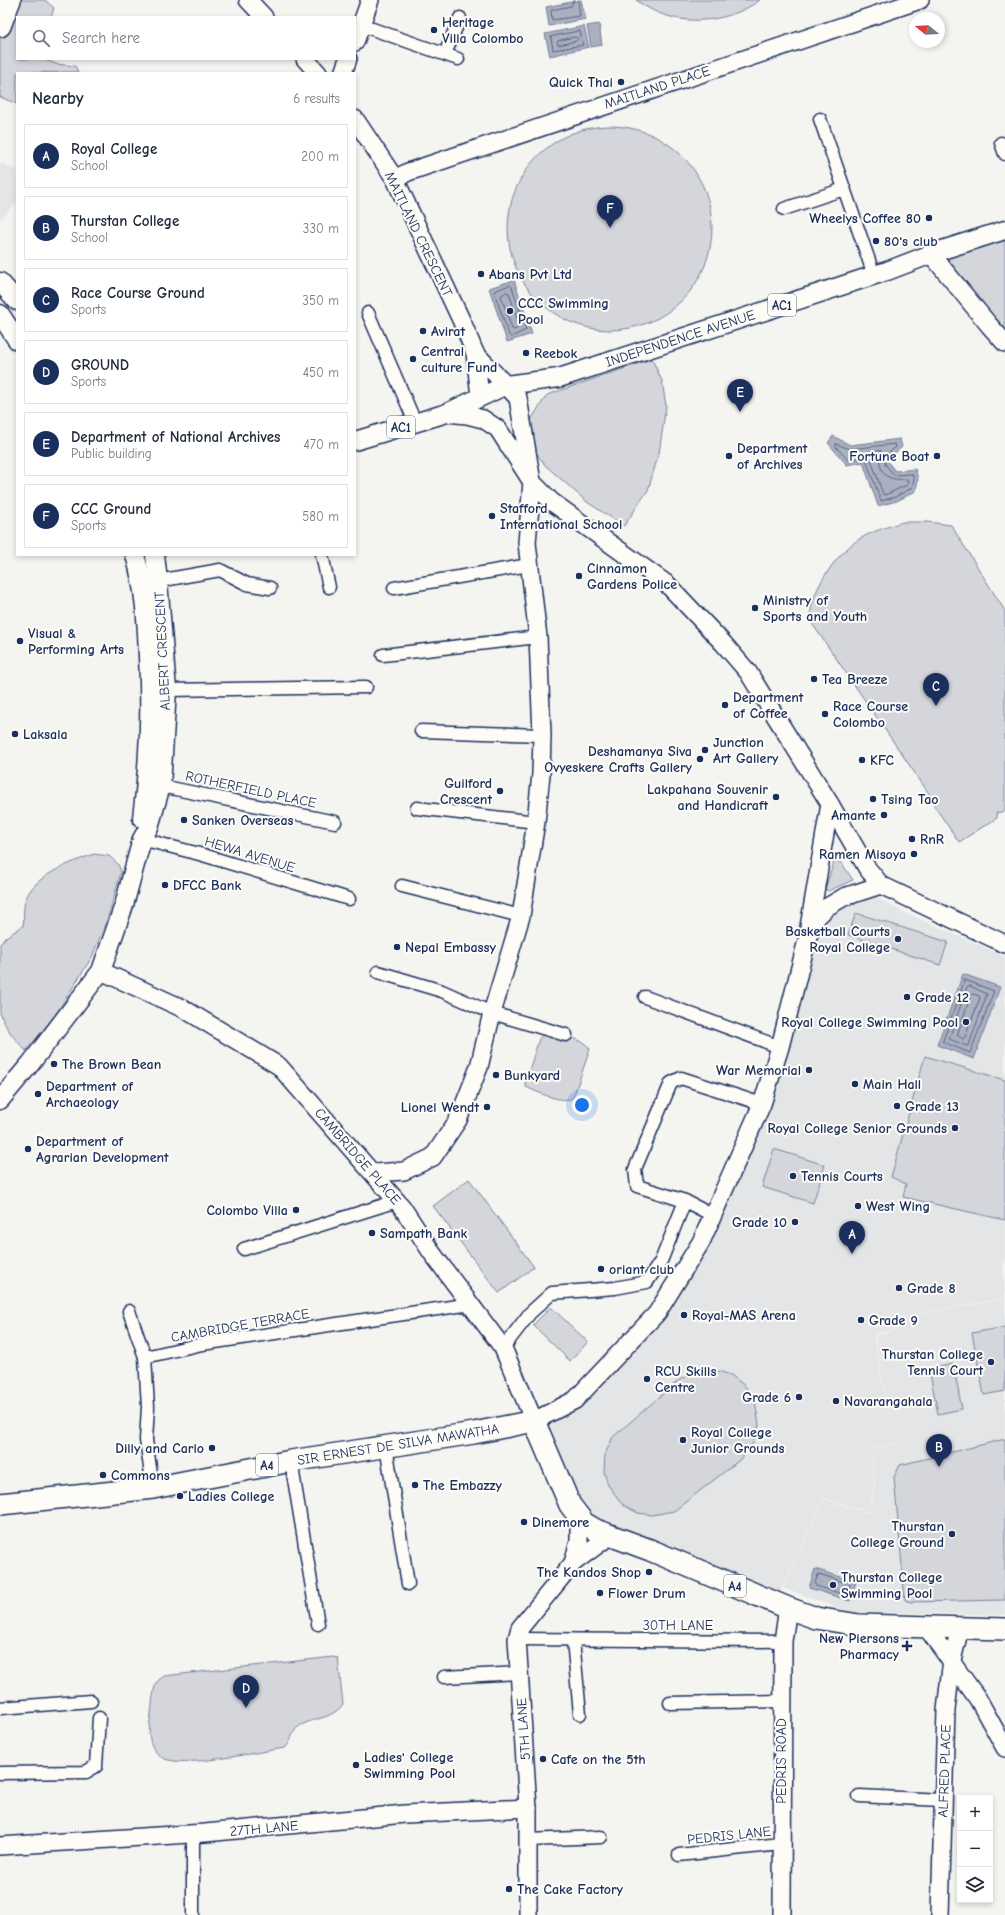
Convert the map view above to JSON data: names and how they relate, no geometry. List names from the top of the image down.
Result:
{
  "streets": {
    "highway": ["SIR ERNEST DE SILVA MAWATHA", "A4"],
    "main road": [
      "MAITLAND PLACE",
      "MAITLAND CRESCENT",
      "AC1",
      "INDEPENDENCE AVENUE",
      "ALBERT CRESCENT",
      "CAMBRIDGE PLACE",
      "5TH LANE",
      "PEDRIS ROAD",
      "ALFRED PLACE",
      "27TH LANE"
    ],
    "street": [
      "ROTHERFIELD PLACE",
      "HEWA AVENUE",
      "CAMBRIDGE TERRACE",
      "30TH LANE",
      "PEDRIS LANE"
    ]
  },
  "crossings": [
    ["MAITLAND PLACE", "MAITLAND CRESCENT"],
    ["MAITLAND CRESCENT", "INDEPENDENCE AVENUE"],
    ["MAITLAND CRESCENT", "CAMBRIDGE PLACE"],
    ["ALBERT CRESCENT", "ROTHERFIELD PLACE"],
    ["ALBERT CRESCENT", "HEWA AVENUE"],
    ["ALBERT CRESCENT", "CAMBRIDGE PLACE"],
    ["CAMBRIDGE PLACE", "CAMBRIDGE TERRACE"],
    ["CAMBRIDGE PLACE", "SIR ERNEST DE SILVA MAWATHA"],
    ["CAMBRIDGE PLACE", "A4"],
    ["SIR ERNEST DE SILVA MAWATHA", "A4"],
    ["A4", "5TH LANE"],
    ["A4", "PEDRIS ROAD"],
    ["A4", "ALFRED PLACE"],
    ["30TH LANE", "5TH LANE"],
    ["30TH LANE", "PEDRIS ROAD"],
    ["5TH LANE", "27TH LANE"],
    ["PEDRIS ROAD", "PEDRIS LANE"]
  ],
  "places": {
    "other": [
      "Heritage Villa Colombo",
      "Quick Thai",
      "Wheelys Coffee 80",
      "80's club",
      "Abans Pvt Ltd",
      "CCC Swimming Pool",
      "Avirat",
      "Reebok",
      "Central culture Fund",
      "Department of Archives",
      "Fortune Boat",
      "Stafford International School",
      "Cinnamon Gardens Police",
      "Ministry of Sports and Youth",
      "Visual & Performing Arts",
      "Tea Breeze",
      "Department of Coffee",
      "Race Course Colombo",
      "Laksala",
      "Junction Art Gallery",
      "Deshamanya Siva Ovyeskere Crafts Gallery",
      "KFC",
      "Guilford Crescent",
      "Lakpahana Souvenir and Handicraft",
      "Tsing Tao",
      "Amante",
      "Sanken Overseas",
      "RnR",
      "Ramen Misoya",
      "DFCC Bank",
      "Basketball Courts Royal College",
      "Nepal Embassy",
      "Grade 12",
      "Royal College Swimming Pool",
      "The Brown Bean",
      "War Memorial",
      "Bunkyard",
      "Main Hall",
      "Department of Archaeology",
      "Grade 13",
      "Lionel Wendt",
      "Royal College Senior Grounds",
      "Department of Agrarian Development",
      "Tennis Courts",
      "West Wing",
      "Colombo Villa",
      "Grade 10",
      "Sampath Bank",
      "oriant club",
      "Grade 8",
      "Royal-MAS Arena",
      "Grade 9",
      "Thurstan College Tennis Court",
      "RCU Skills Centre",
      "Grade 6",
      "Navarangahala",
      "Royal College Junior Grounds",
      "Dilly and Carlo",
      "Commons",
      "The Embazzy",
      "Ladies College",
      "Dinemore",
      "Thurstan College Ground",
      "The Kandos Shop",
      "Thurstan College Swimming Pool",
      "Flower Drum",
      "Cafe on the 5th",
      "Ladies' College Swimming Pool",
      "The Cake Factory"
    ],
    "health": ["New Piersons Pharmacy"]
  },
  "north": "left",
  "page": {
    "search": "Search here",
    "heading": ["Nearby", "6 results"],
    "list": [
      {
        "mark": "A",
        "name": "Royal College",
        "note": "School",
        "value": "200 m"
      },
      {
        "mark": "B",
        "name": "Thurstan College",
        "note": "School",
        "value": "330 m"
      },
      {
        "mark": "C",
        "name": "Race Course Ground",
        "note": "Sports",
        "value": "350 m"
      },
      {
        "mark": "D",
        "name": "GROUND",
        "note": "Sports",
        "value": "450 m"
      },
      {
        "mark": "E",
        "name": "Department of National Archives",
        "note": "Public building",
        "value": "470 m"
      },
      {
        "mark": "F",
        "name": "CCC Ground",
        "note": "Sports",
        "value": "580 m"
      }
    ],
    "pins": [
      "F",
      "E",
      "C",
      "A",
      "B",
      "D"
    ],
    "map_buttons": ["+", "−"]
  }
}
